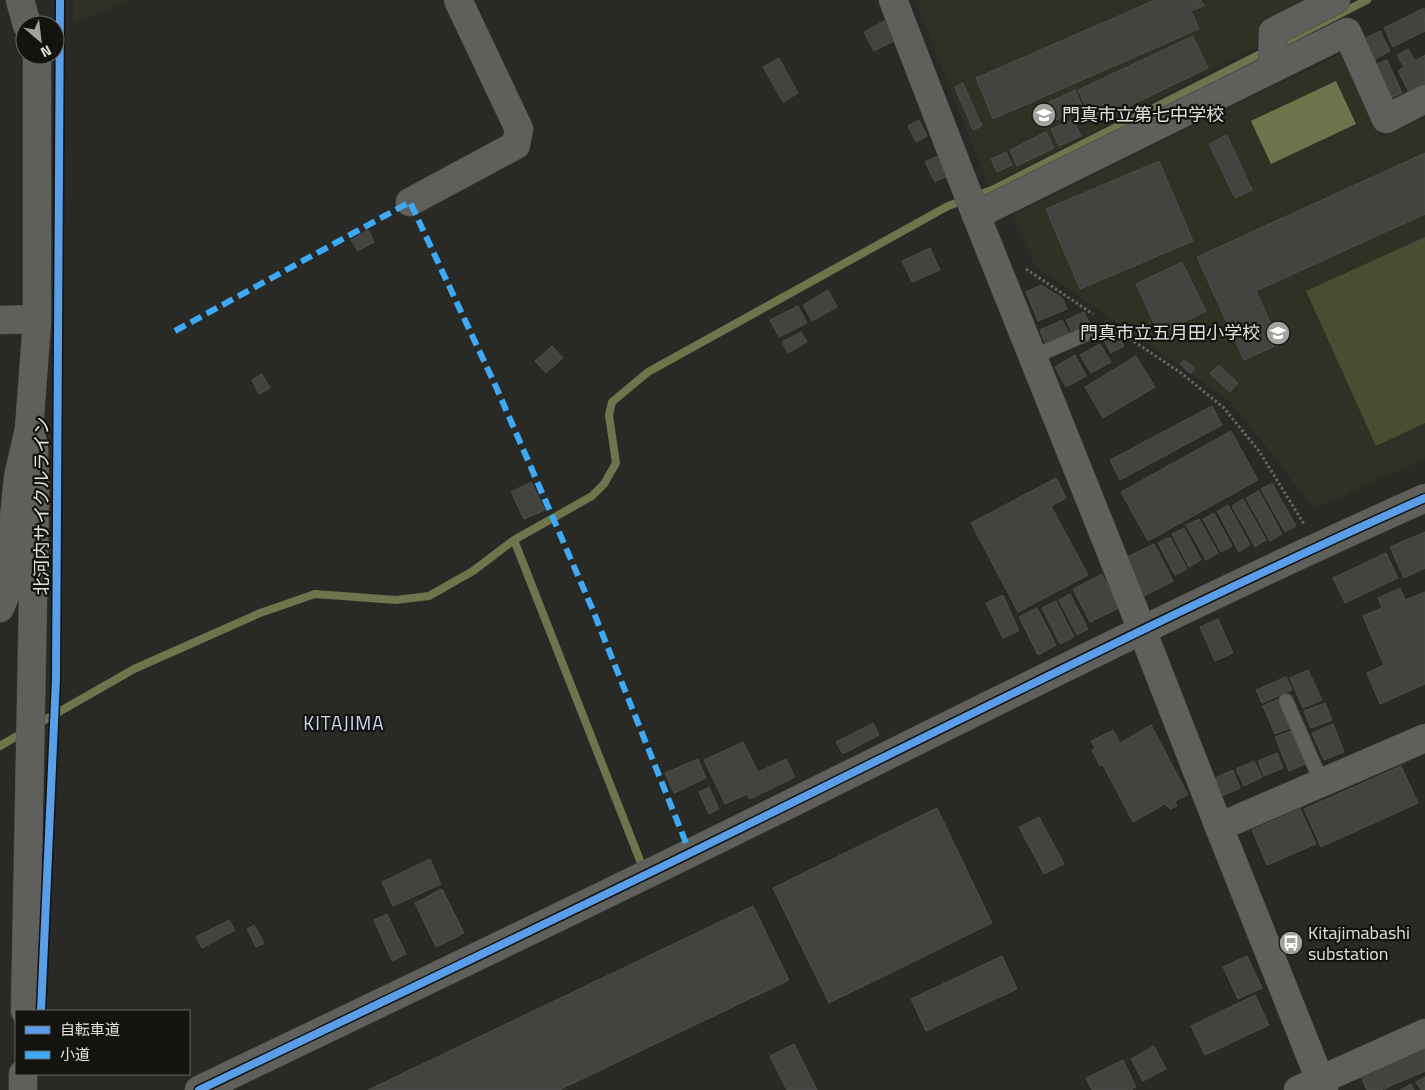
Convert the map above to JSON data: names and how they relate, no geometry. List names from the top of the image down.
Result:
{
  "streets": {
    "cycle path": ["北河内サイクルライン"]
  },
  "districts": ["KITAJIMA"],
  "places": {
    "school or university": ["門真市立第七中学校", "門真市立五月田小学校"],
    "bus stop": ["Kitajimabashi substation"]
  },
  "legend": ["自転車道", "小道"],
  "north": "bottom right"
}
